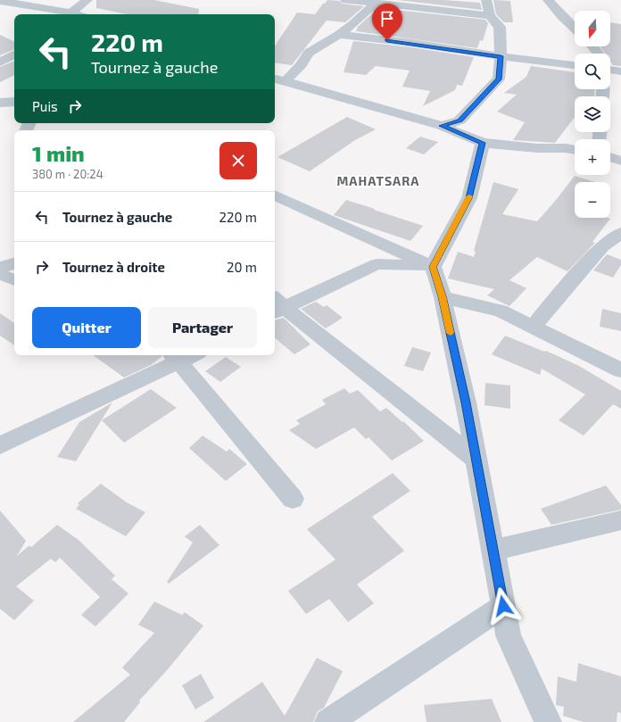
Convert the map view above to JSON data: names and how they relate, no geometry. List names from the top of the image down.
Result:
{
  "districts": ["MAHATSARA"],
  "north": "bottom",
  "page": {
    "map_buttons": ["+", "−"],
    "turn": ["220 m", "Tournez à gauche"],
    "then": "Puis",
    "heading": ["1 min", "380 m · 20:24"],
    "list": [
      {
        "name": "Tournez à gauche",
        "value": "220 m"
      },
      {
        "name": "Tournez à droite",
        "value": "20 m"
      }
    ],
    "buttons": ["Quitter", "Partager"]
  }
}
